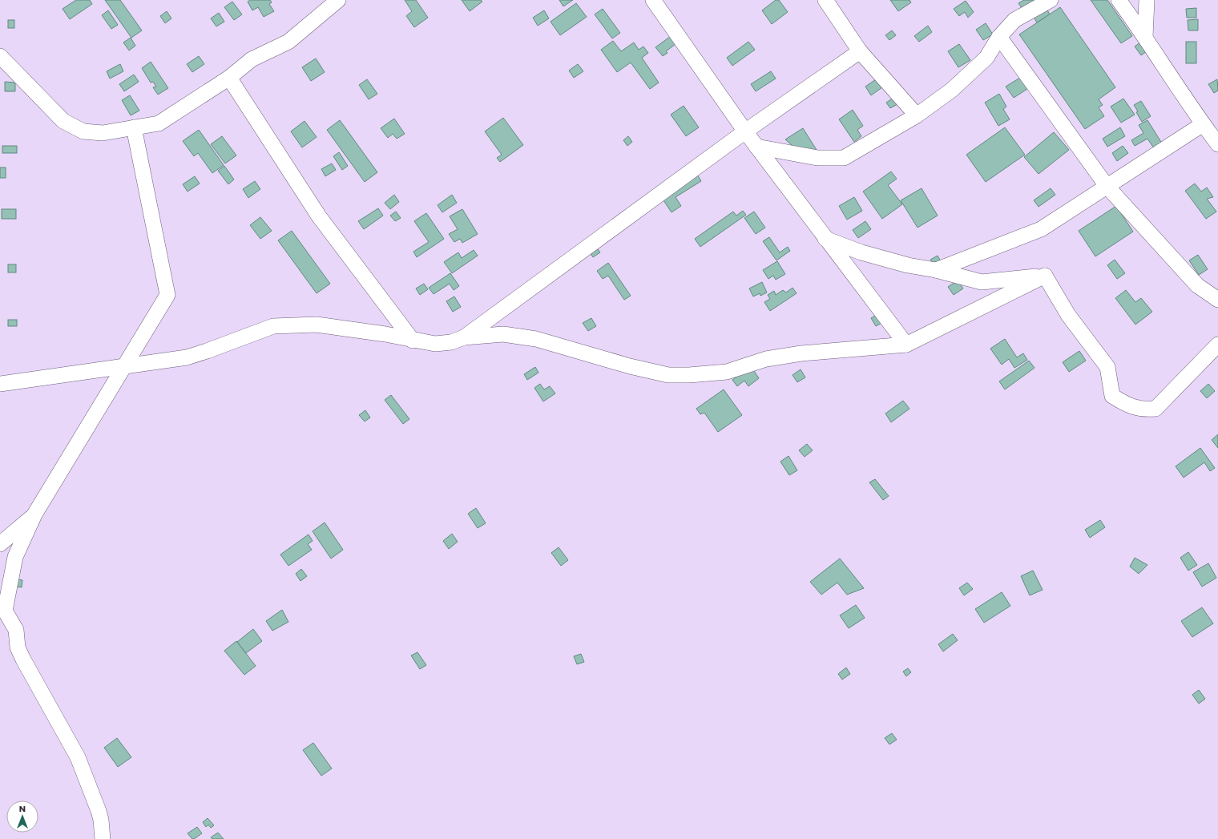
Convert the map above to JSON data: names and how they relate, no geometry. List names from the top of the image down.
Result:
{
  "north": "top"
}
